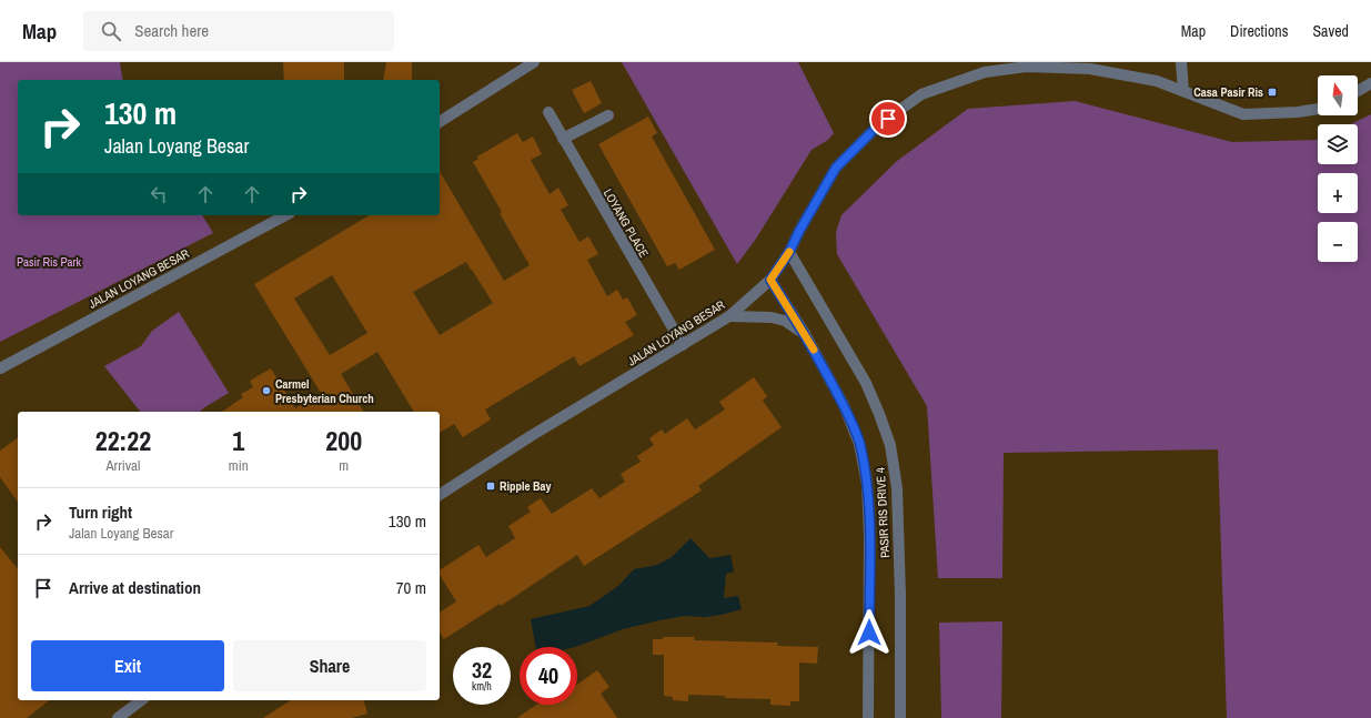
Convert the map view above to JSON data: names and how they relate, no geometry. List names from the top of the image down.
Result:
{
  "streets": {
    "street": ["LOYANG PLACE", "JALAN LOYANG BESAR", "PASIR RIS DRIVE 4"]
  },
  "crossings": [
    ["LOYANG PLACE", "JALAN LOYANG BESAR"],
    ["JALAN LOYANG BESAR", "PASIR RIS DRIVE 4"]
  ],
  "parks": ["Pasir Ris Park"],
  "places": {
    "transit": ["Casa Pasir Ris", "Ripple Bay"],
    "other": ["Carmel Presbyterian Church"]
  },
  "north": "top",
  "page": {
    "header": "Map",
    "search": "Search here",
    "nav": ["Map", "Directions", "Saved"],
    "map_buttons": ["+", "−"],
    "turn": ["130 m", "Jalan Loyang Besar"],
    "eta": [
      "22:22",
      "Arrival",
      "1",
      "min",
      "200",
      "m"
    ],
    "list": [
      {
        "name": "Turn right",
        "note": "Jalan Loyang Besar",
        "value": "130 m"
      },
      {
        "name": "Arrive at destination",
        "value": "70 m"
      }
    ],
    "buttons": ["Exit", "Share"],
    "speed": "32 km/h",
    "limit": "40"
  }
}
